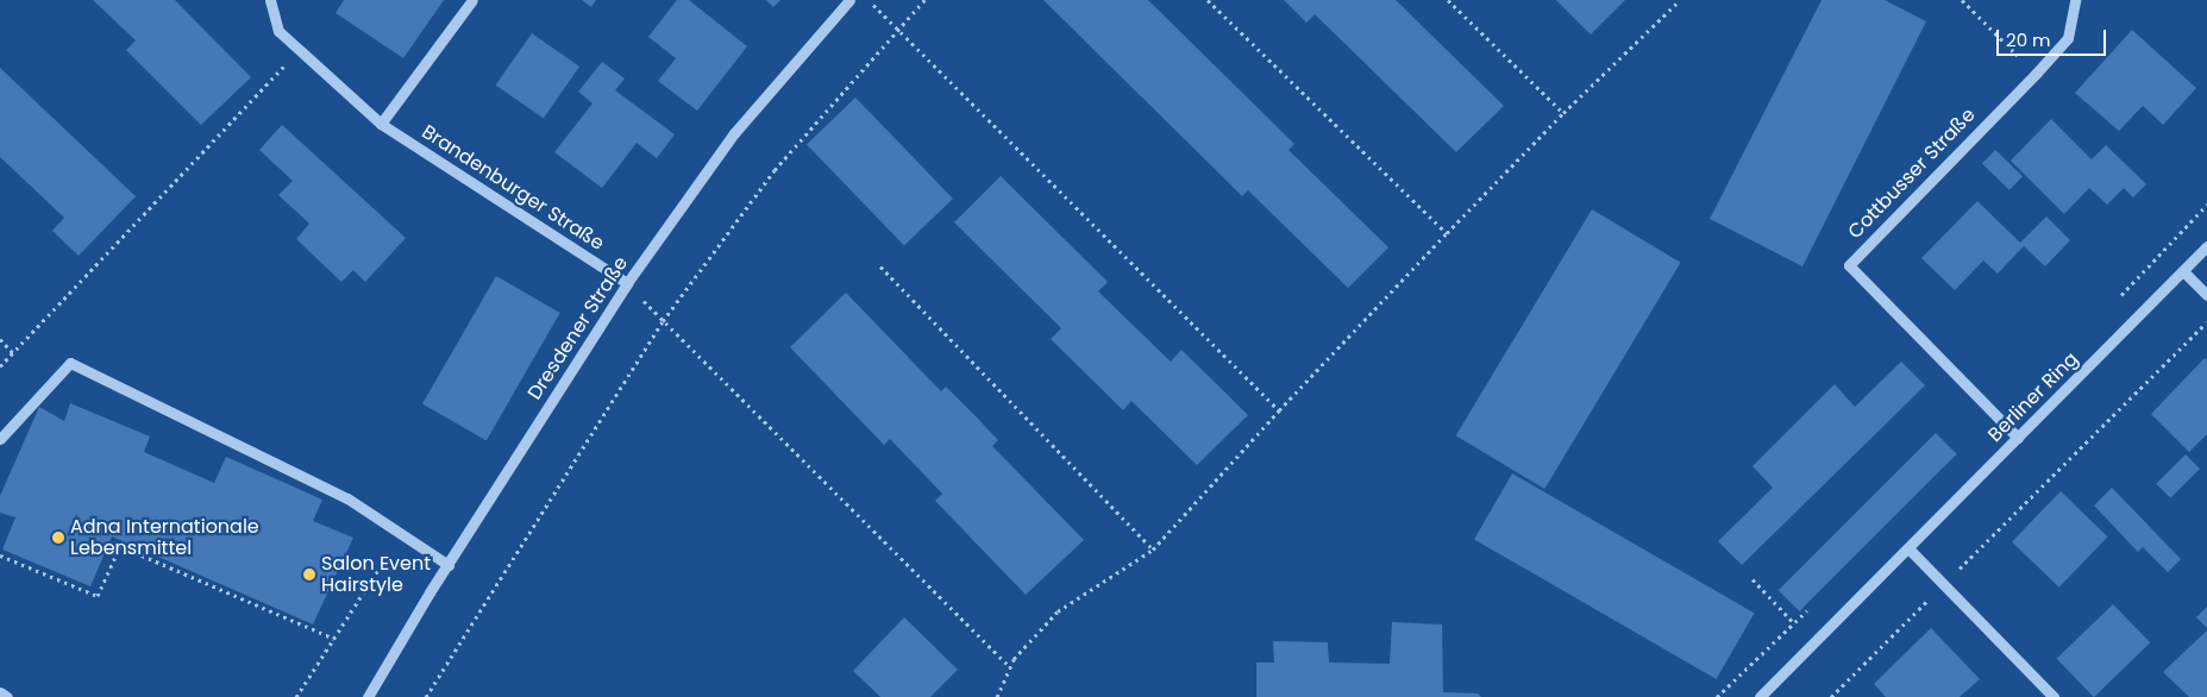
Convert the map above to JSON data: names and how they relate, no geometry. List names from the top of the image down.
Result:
{
  "streets": {
    "street": [
      "Cottbusser Straße",
      "Brandenburger Straße",
      "Dresdener Straße",
      "Berliner Ring"
    ]
  },
  "crossings": [
    ["Cottbusser Straße", "Berliner Ring"],
    ["Brandenburger Straße", "Dresdener Straße"]
  ],
  "places": ["Adna Internationale Lebensmittel", "Salon Event Hairstyle"],
  "scale_bar": "20 m"
}
